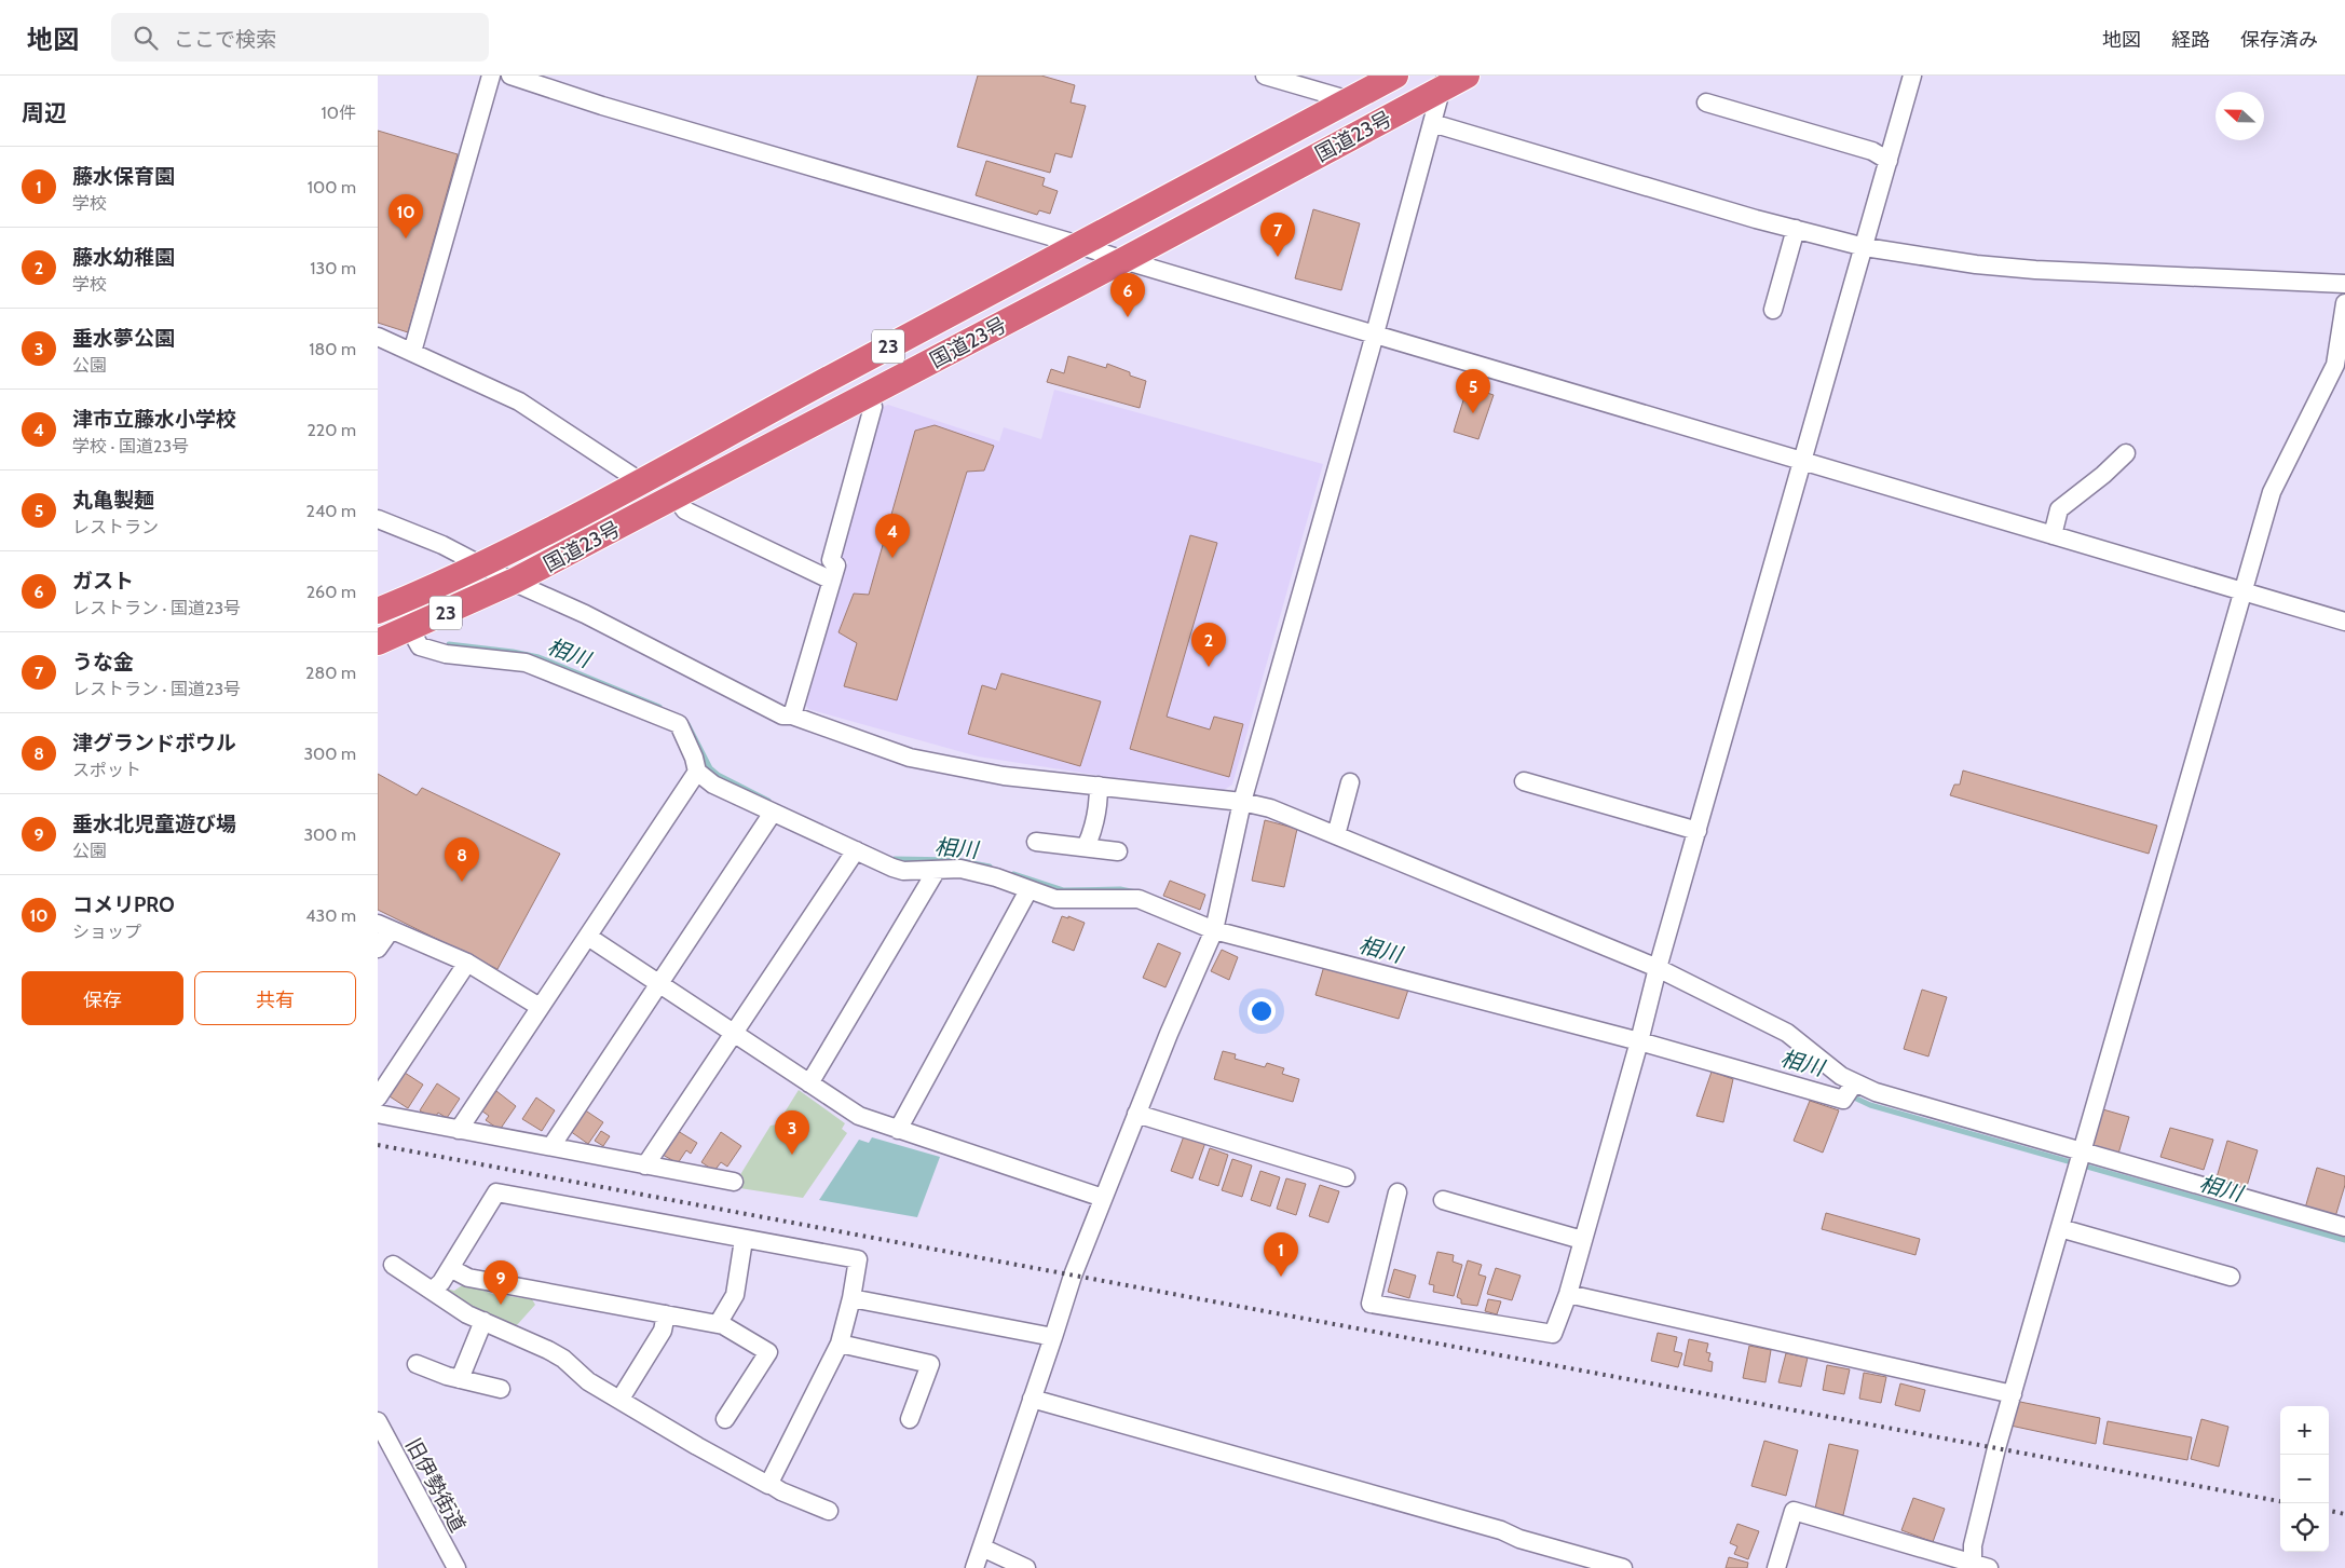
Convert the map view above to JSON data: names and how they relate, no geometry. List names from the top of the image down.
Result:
{
  "streets": {
    "highway": ["国道23号", "23"],
    "street": ["旧伊勢街道"]
  },
  "water": ["相川"],
  "north": "left",
  "page": {
    "header": "地図",
    "search": "ここで検索",
    "nav": ["地図", "経路", "保存済み"],
    "heading": ["周辺", "10件"],
    "list": [
      {
        "mark": "1",
        "name": "藤水保育園",
        "note": "学校",
        "value": "100 m"
      },
      {
        "mark": "2",
        "name": "藤水幼稚園",
        "note": "学校",
        "value": "130 m"
      },
      {
        "mark": "3",
        "name": "垂水夢公園",
        "note": "公園",
        "value": "180 m"
      },
      {
        "mark": "4",
        "name": "津市立藤水小学校",
        "note": "学校 · 国道23号",
        "value": "220 m"
      },
      {
        "mark": "5",
        "name": "丸亀製麺",
        "note": "レストラン",
        "value": "240 m"
      },
      {
        "mark": "6",
        "name": "ガスト",
        "note": "レストラン · 国道23号",
        "value": "260 m"
      },
      {
        "mark": "7",
        "name": "うな金",
        "note": "レストラン · 国道23号",
        "value": "280 m"
      },
      {
        "mark": "8",
        "name": "津グランドボウル",
        "note": "スポット",
        "value": "300 m"
      },
      {
        "mark": "9",
        "name": "垂水北児童遊び場",
        "note": "公園",
        "value": "300 m"
      },
      {
        "mark": "10",
        "name": "コメリPRO",
        "note": "ショップ",
        "value": "430 m"
      }
    ],
    "pins": [
      "10",
      "7",
      "6",
      "5",
      "4",
      "2",
      "8",
      "3",
      "1",
      "9"
    ],
    "buttons": ["保存", "共有"],
    "map_buttons": ["+", "−"]
  }
}
